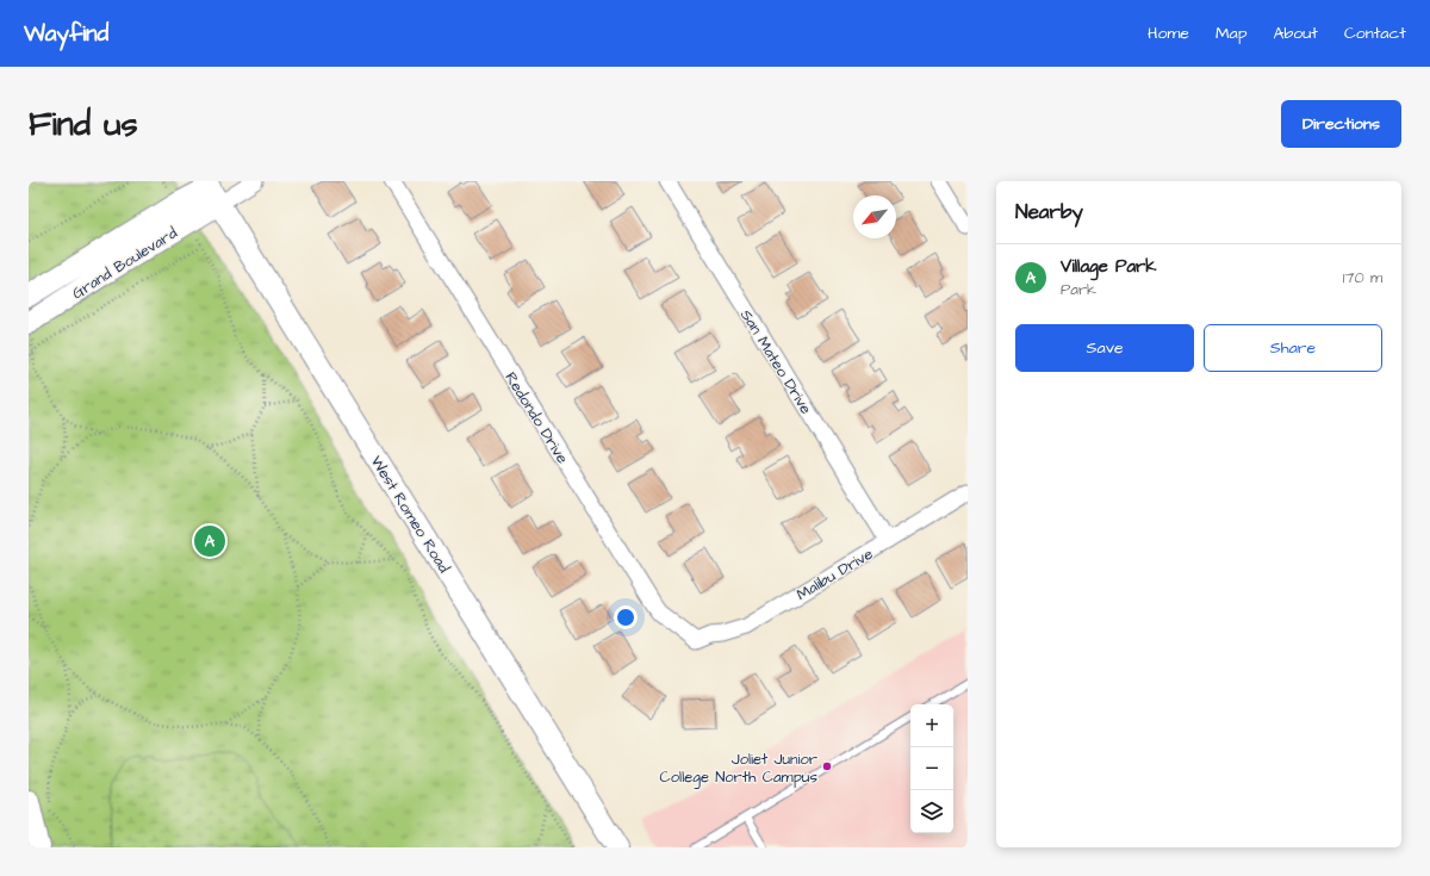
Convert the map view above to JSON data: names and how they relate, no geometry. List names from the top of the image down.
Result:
{
  "streets": {
    "main road": ["Grand Boulevard", "West Romeo Road"],
    "street": ["San Mateo Drive", "Redondo Drive", "Malibu Drive"]
  },
  "crossings": [
    ["Grand Boulevard", "West Romeo Road"],
    ["San Mateo Drive", "Malibu Drive"],
    ["Redondo Drive", "Malibu Drive"]
  ],
  "places": ["Joliet Junior College North Campus"],
  "north": "bottom left",
  "page": {
    "header": "Wayfind",
    "nav": [
      "Home",
      "Map",
      "About",
      "Contact"
    ],
    "buttons": [
      "Directions",
      ["Save", "Share"]
    ],
    "title": "Find us",
    "heading": "Nearby",
    "list": [
      {
        "mark": "A",
        "name": "Village Park",
        "note": "Park",
        "value": "170 m"
      }
    ],
    "pins": "A",
    "map_buttons": ["+", "−"]
  }
}
